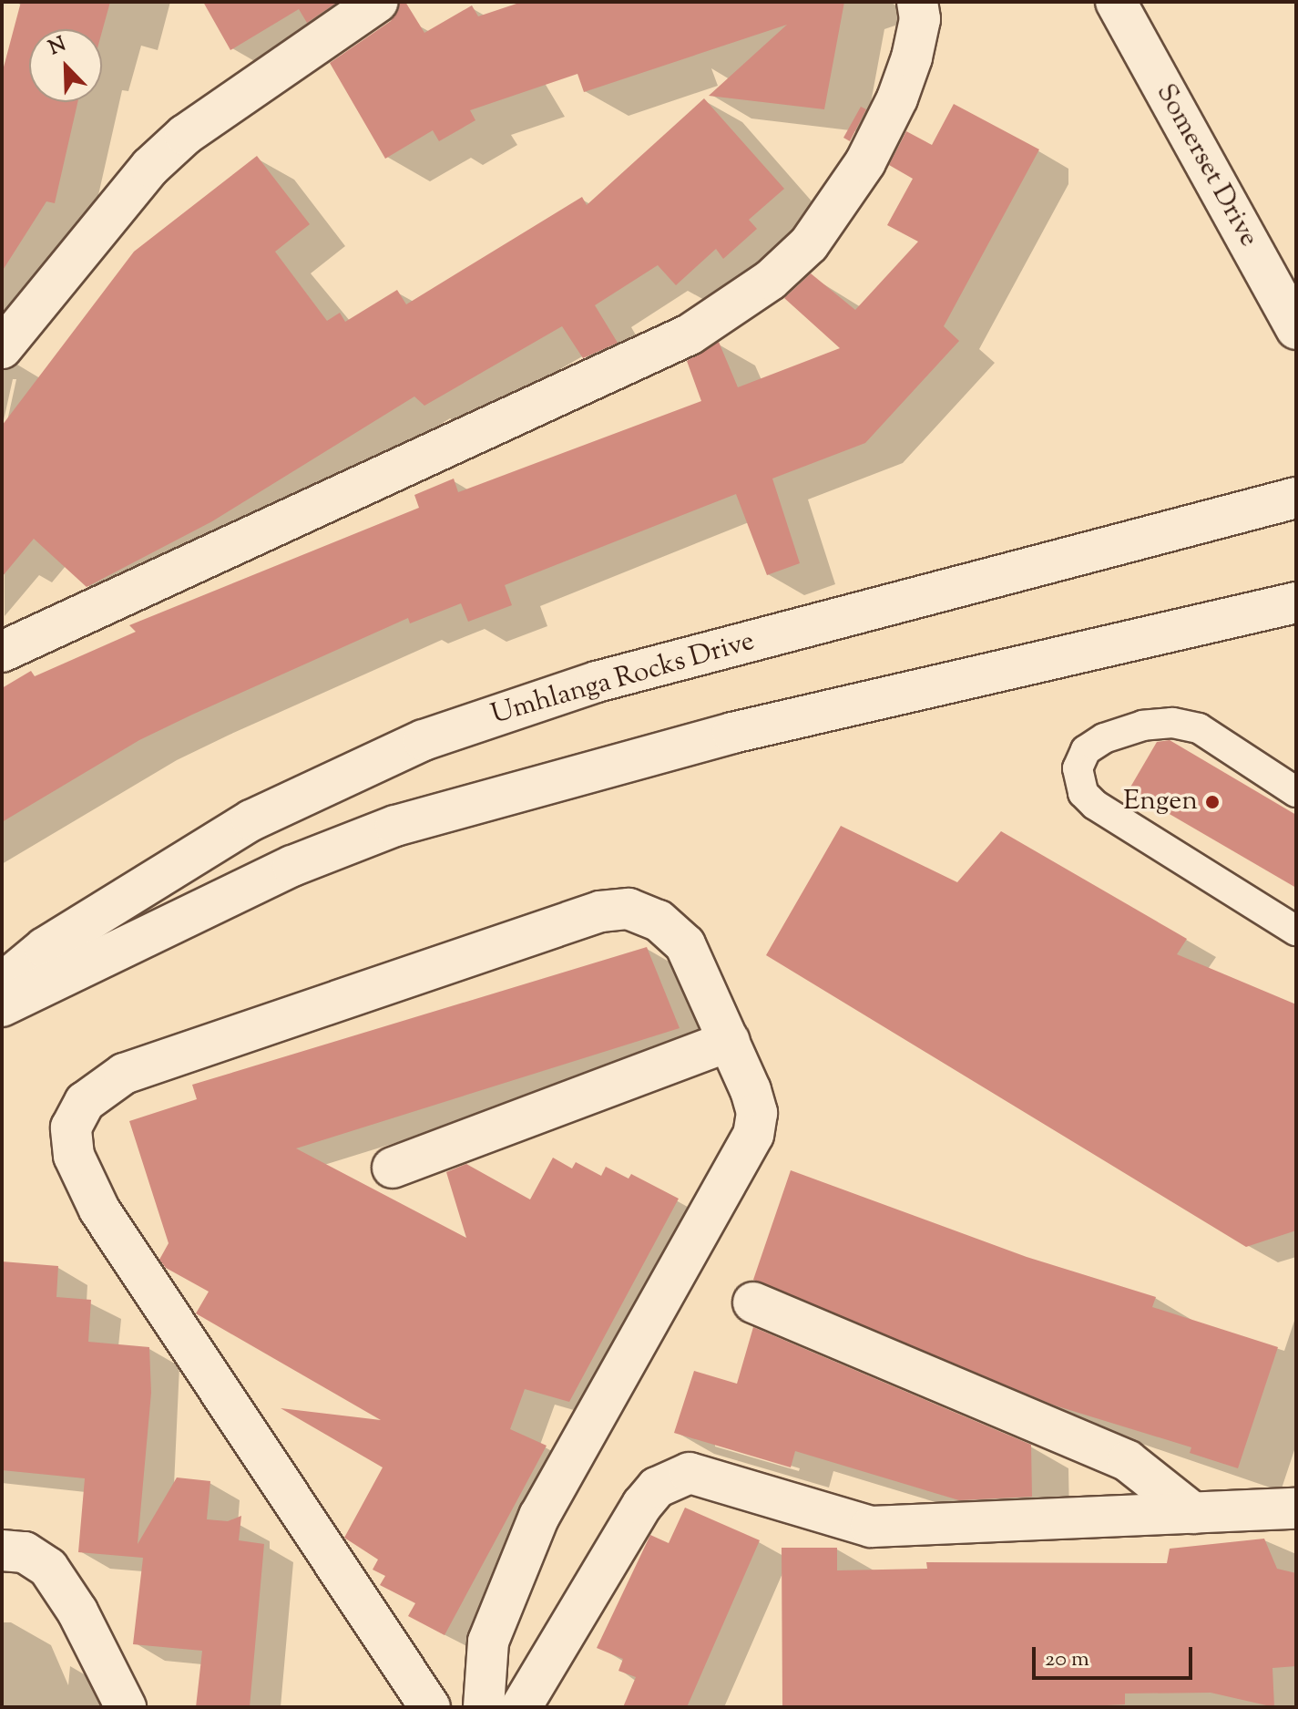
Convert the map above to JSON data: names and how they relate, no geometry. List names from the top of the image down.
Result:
{
  "streets": {
    "street": ["Somerset Drive", "Umhlanga Rocks Drive"]
  },
  "places": ["Engen"],
  "scale_bar": "20 m",
  "north": "top left"
}
